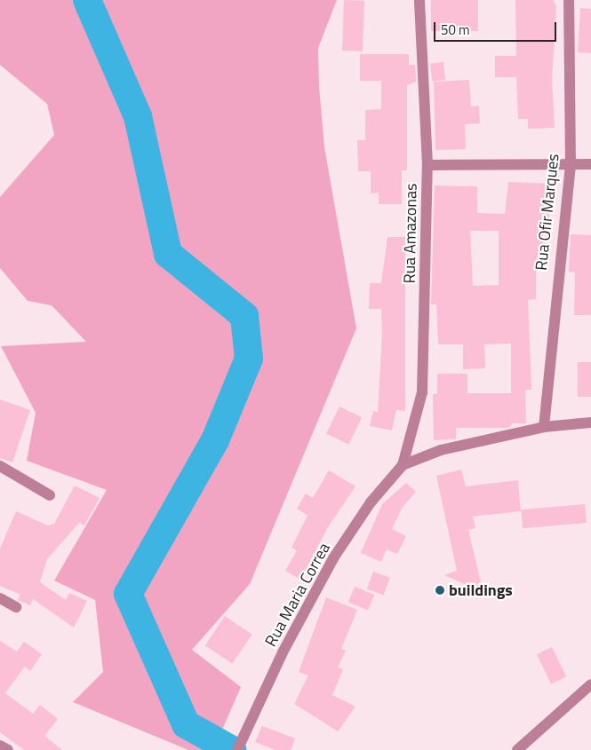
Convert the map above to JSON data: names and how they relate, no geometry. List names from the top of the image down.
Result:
{
  "streets": {
    "street": ["Rua Ofir Marques", "Rua Amazonas", "Rua Maria Correa"]
  },
  "crossings": [
    ["Rua Amazonas", "Rua Maria Correa"]
  ],
  "places": ["buildings"],
  "scale_bar": "50 m"
}
